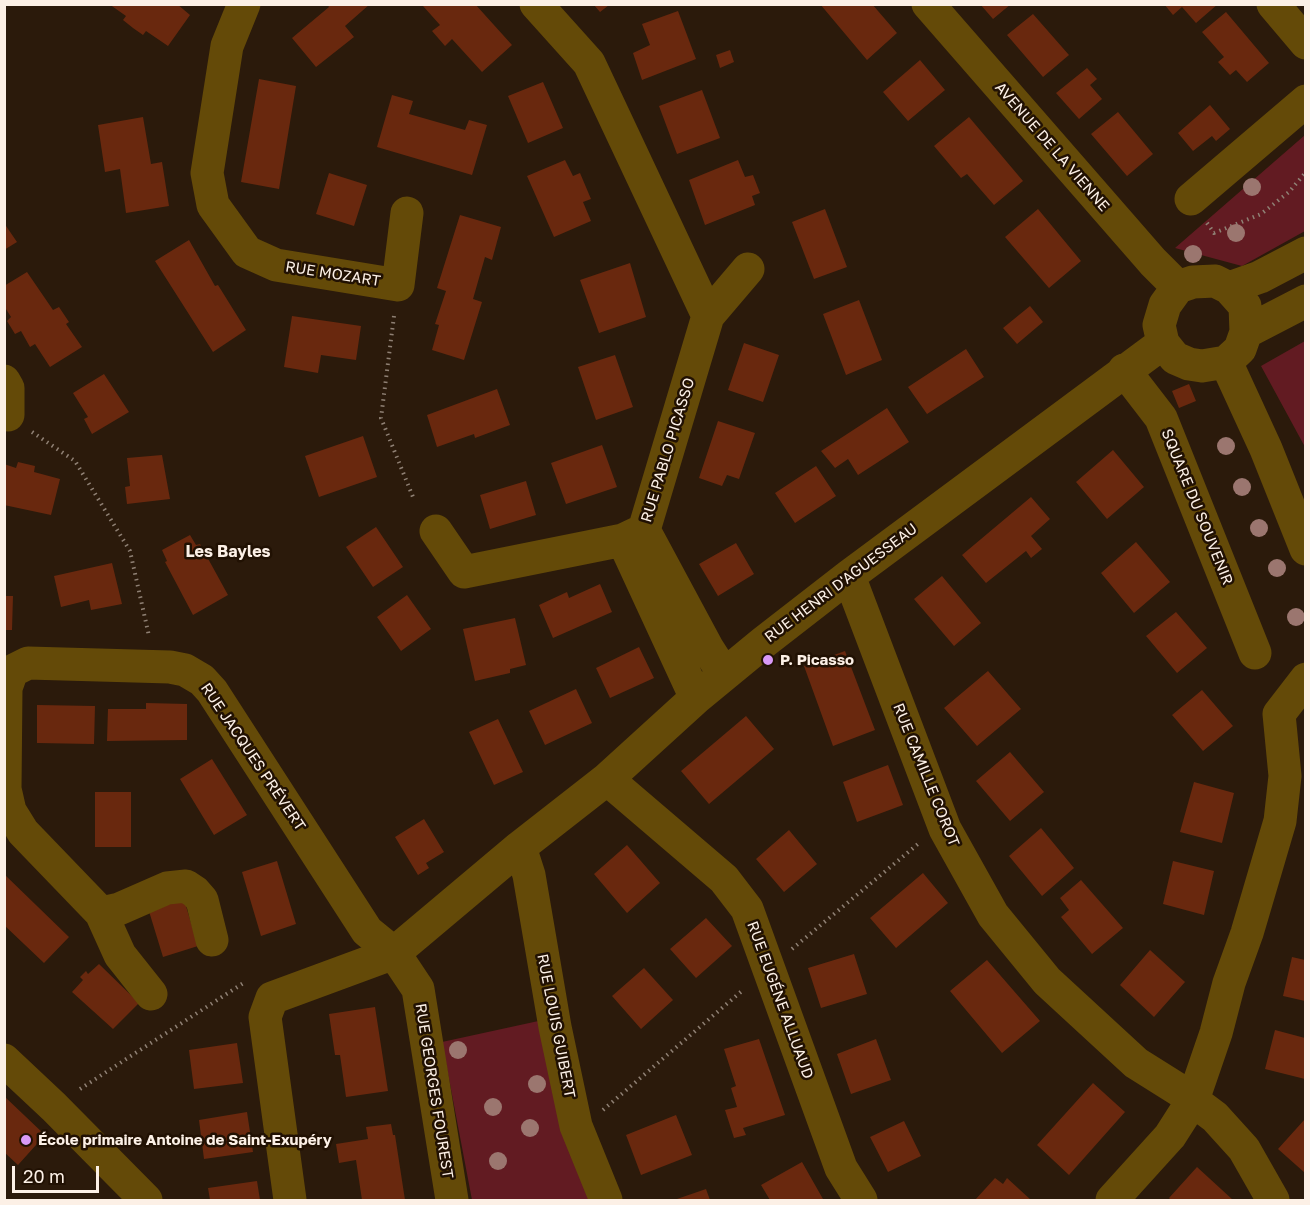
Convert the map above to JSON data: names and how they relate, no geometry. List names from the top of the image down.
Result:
{
  "streets": {
    "street": [
      "AVENUE DE LA VIENNE",
      "RUE MOZART",
      "RUE PABLO PICASSO",
      "SQUARE DU SOUVENIR",
      "RUE HENRI D'AGUESSEAU",
      "RUE JACQUES PRÉVERT",
      "RUE CAMILLE COROT",
      "RUE EUGÉNE ALLUAUD",
      "RUE LOUIS GUIBERT",
      "RUE GEORGES FOUREST"
    ]
  },
  "crossings": [
    ["AVENUE DE LA VIENNE", "RUE HENRI D'AGUESSEAU"],
    ["RUE PABLO PICASSO", "RUE HENRI D'AGUESSEAU"],
    ["SQUARE DU SOUVENIR", "RUE HENRI D'AGUESSEAU"],
    ["RUE HENRI D'AGUESSEAU", "RUE JACQUES PRÉVERT"],
    ["RUE HENRI D'AGUESSEAU", "RUE CAMILLE COROT"],
    ["RUE HENRI D'AGUESSEAU", "RUE EUGÉNE ALLUAUD"],
    ["RUE HENRI D'AGUESSEAU", "RUE LOUIS GUIBERT"],
    ["RUE HENRI D'AGUESSEAU", "RUE GEORGES FOUREST"],
    ["RUE JACQUES PRÉVERT", "RUE GEORGES FOUREST"]
  ],
  "districts": ["Les Bayles"],
  "places": ["P. Picasso", "École primaire Antoine de Saint-Exupéry"],
  "scale_bar": "20 m"
}
